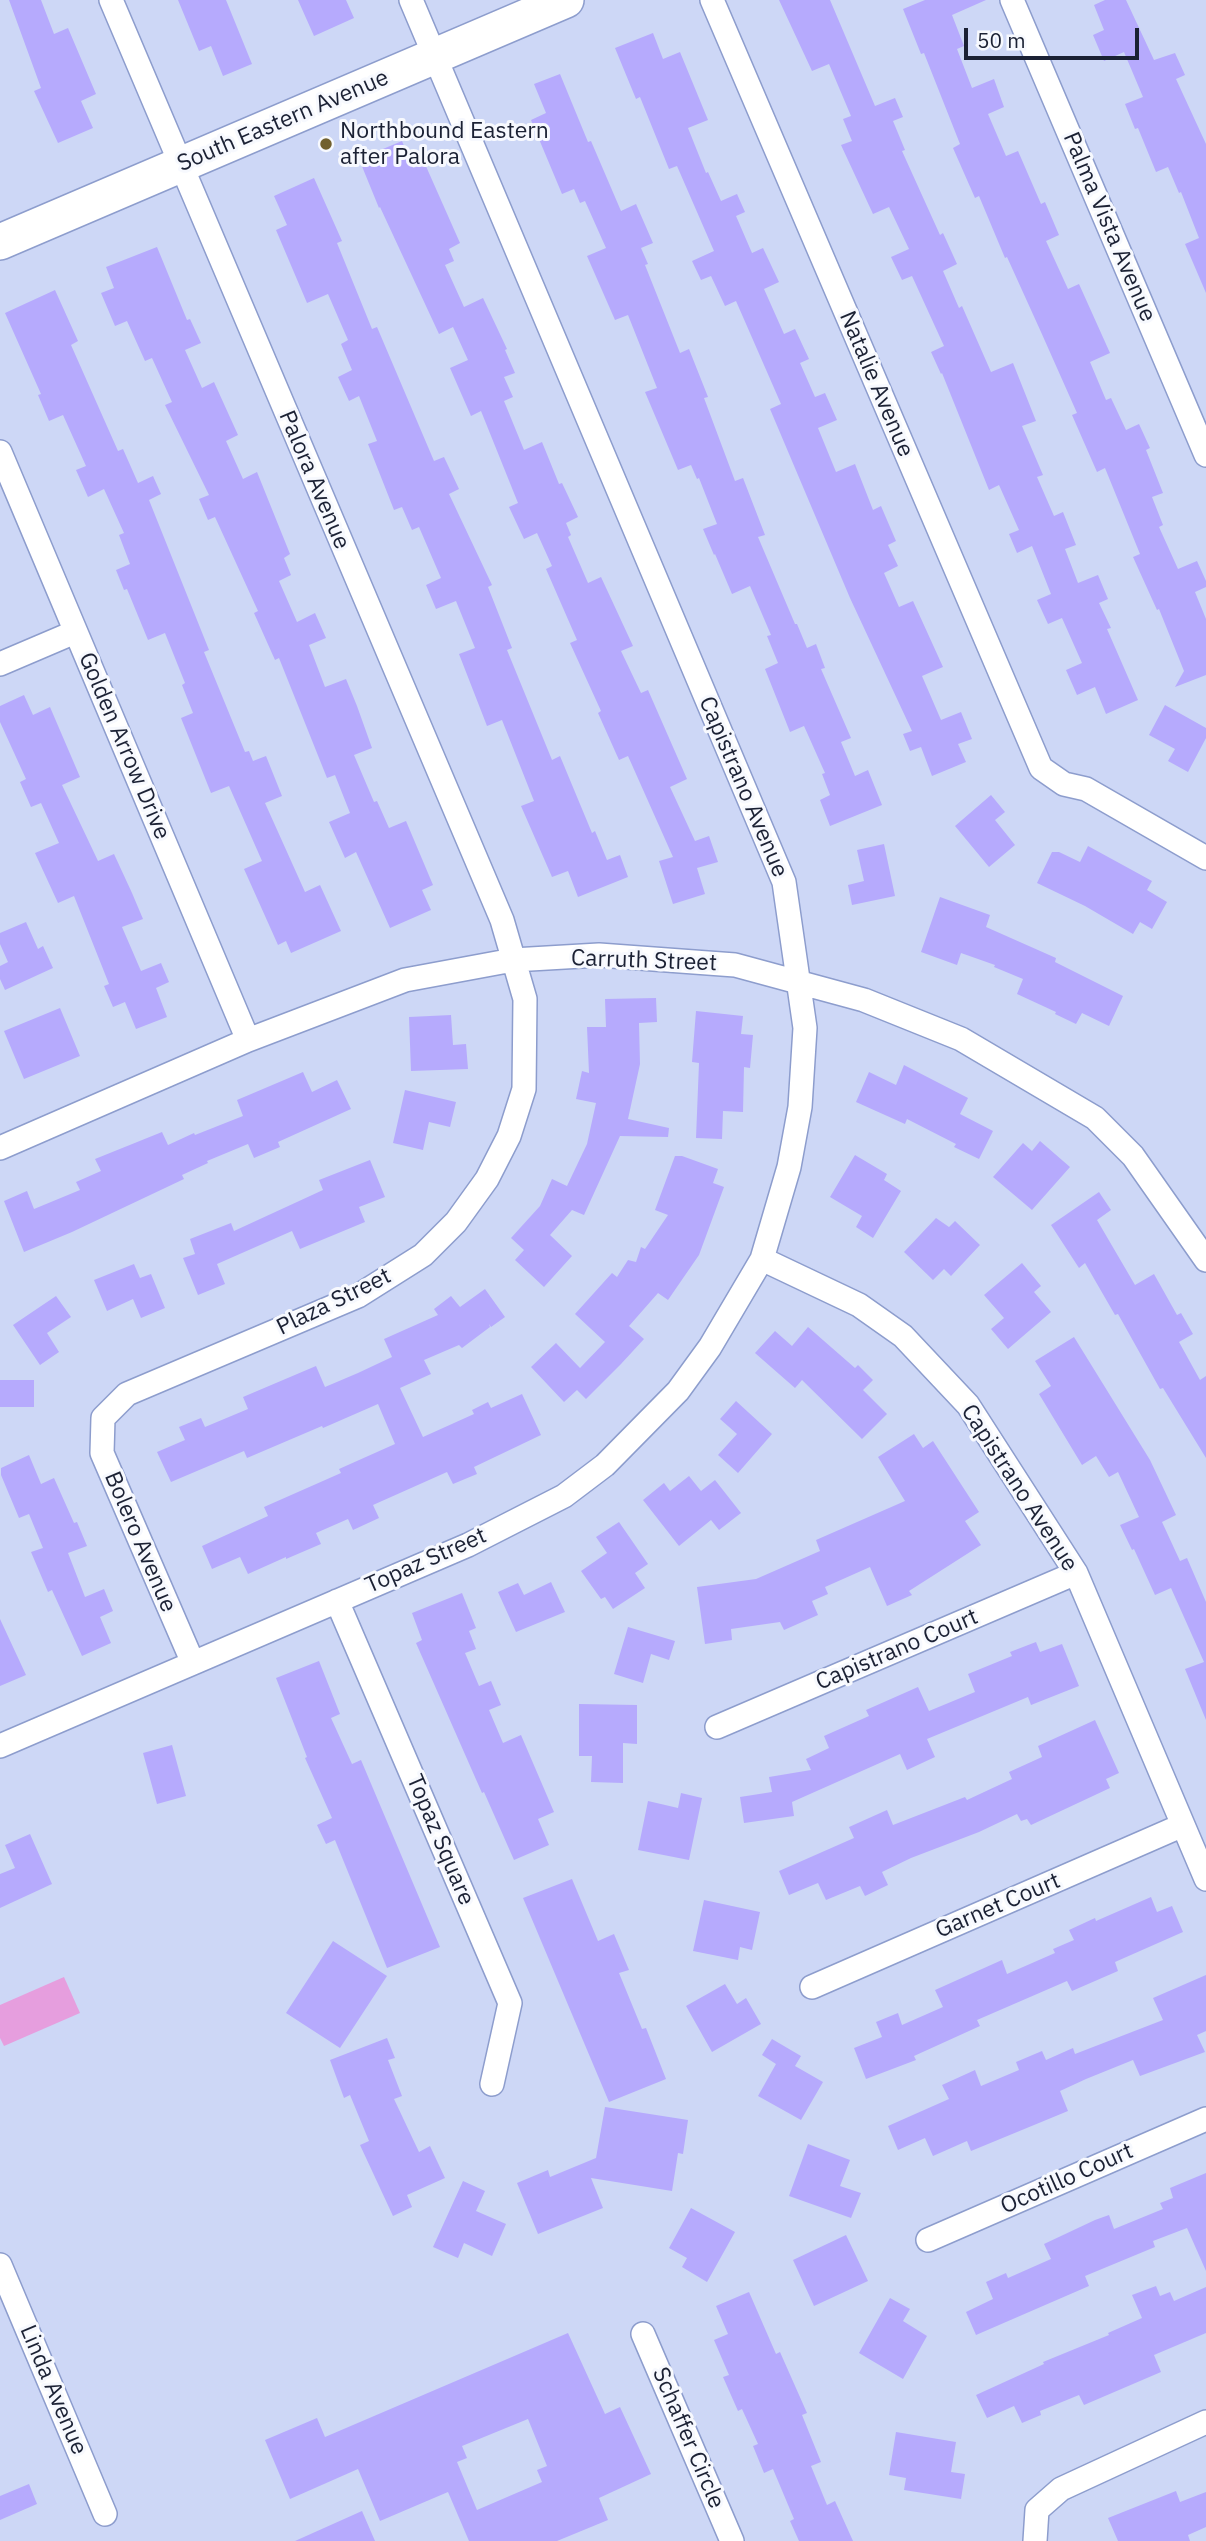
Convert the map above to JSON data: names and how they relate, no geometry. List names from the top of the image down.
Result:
{
  "streets": {
    "main road": ["South Eastern Avenue"],
    "street": [
      "Palma Vista Avenue",
      "Natalie Avenue",
      "Palora Avenue",
      "Golden Arrow Drive",
      "Capistrano Avenue",
      "Carruth Street",
      "Plaza Street",
      "Bolero Avenue",
      "Topaz Street",
      "Capistrano Court",
      "Topaz Square",
      "Garnet Court",
      "Ocotillo Court",
      "Linda Avenue",
      "Schaffer Circle"
    ]
  },
  "crossings": [
    ["South Eastern Avenue", "Palora Avenue"],
    ["South Eastern Avenue", "Capistrano Avenue"],
    ["Palora Avenue", "Carruth Street"],
    ["Palora Avenue", "Plaza Street"],
    ["Golden Arrow Drive", "Carruth Street"],
    ["Capistrano Avenue", "Carruth Street"],
    ["Capistrano Avenue", "Topaz Street"],
    ["Capistrano Avenue", "Capistrano Court"],
    ["Capistrano Avenue", "Garnet Court"],
    ["Carruth Street", "Plaza Street"],
    ["Plaza Street", "Bolero Avenue"],
    ["Bolero Avenue", "Topaz Street"],
    ["Topaz Street", "Topaz Square"]
  ],
  "places": ["Northbound Eastern after Palora"],
  "scale_bar": "50 m"
}
